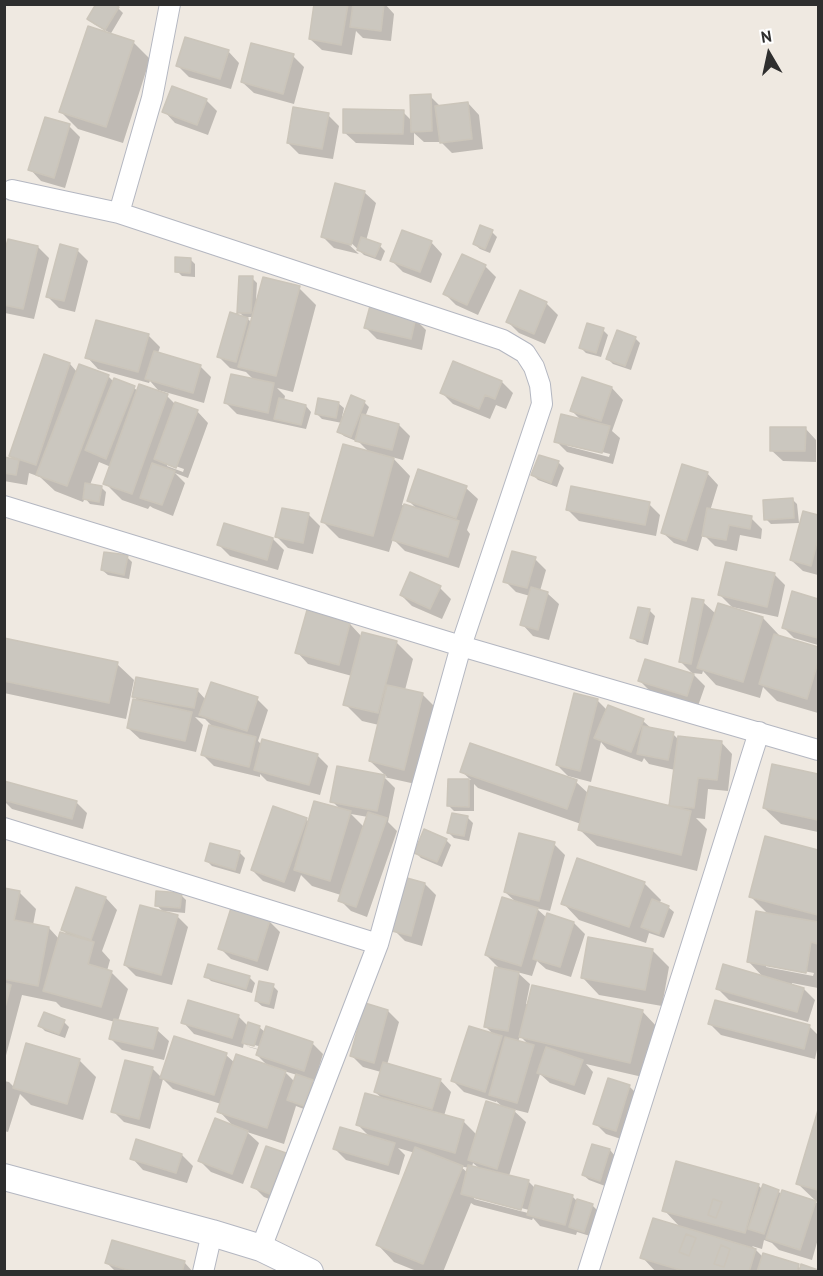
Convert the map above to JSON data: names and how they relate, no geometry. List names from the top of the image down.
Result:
{
  "north": "top"
}
